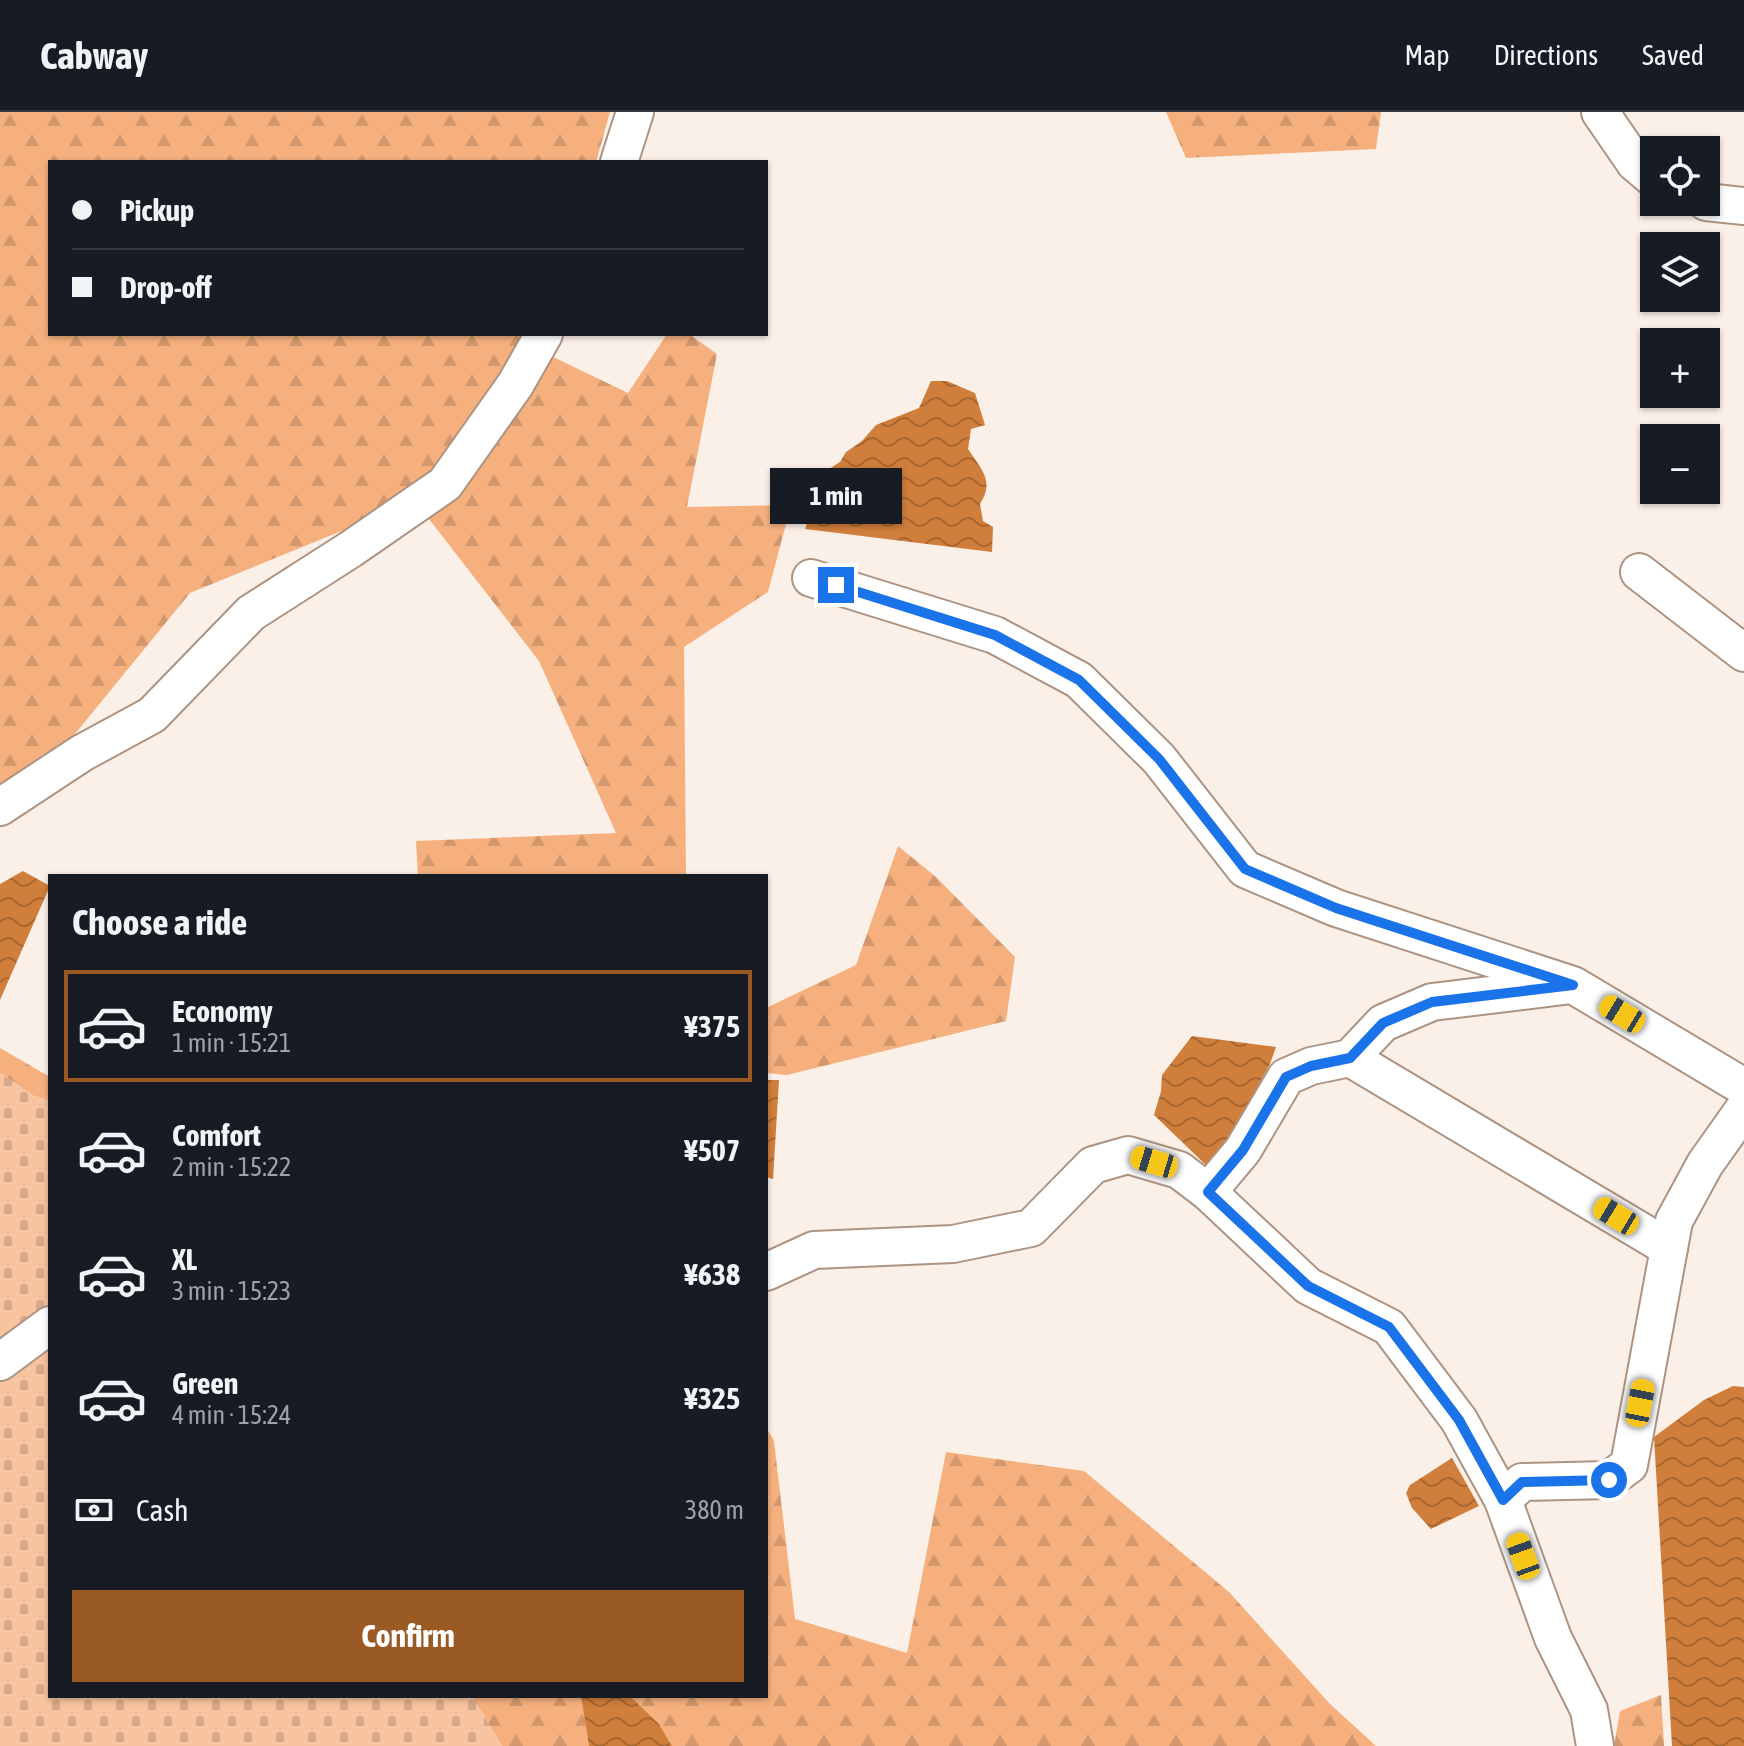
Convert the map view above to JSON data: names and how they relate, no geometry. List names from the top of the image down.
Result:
{
  "page": {
    "header": "Cabway",
    "nav": ["Map", "Directions", "Saved"],
    "map_buttons": ["+", "−"],
    "banner": ["Pickup", "Drop-off"],
    "bubble": "1 min",
    "heading": "Choose a ride",
    "list": [
      {
        "name": "Economy",
        "note": "1 min · 15:21",
        "value": "¥375"
      },
      {
        "name": "Comfort",
        "note": "2 min · 15:22",
        "value": "¥507"
      },
      {
        "name": "XL",
        "note": "3 min · 15:23",
        "value": "¥638"
      },
      {
        "name": "Green",
        "note": "4 min · 15:24",
        "value": "¥325"
      }
    ],
    "pay": ["Cash", "380 m"],
    "buttons": "Confirm"
  }
}
